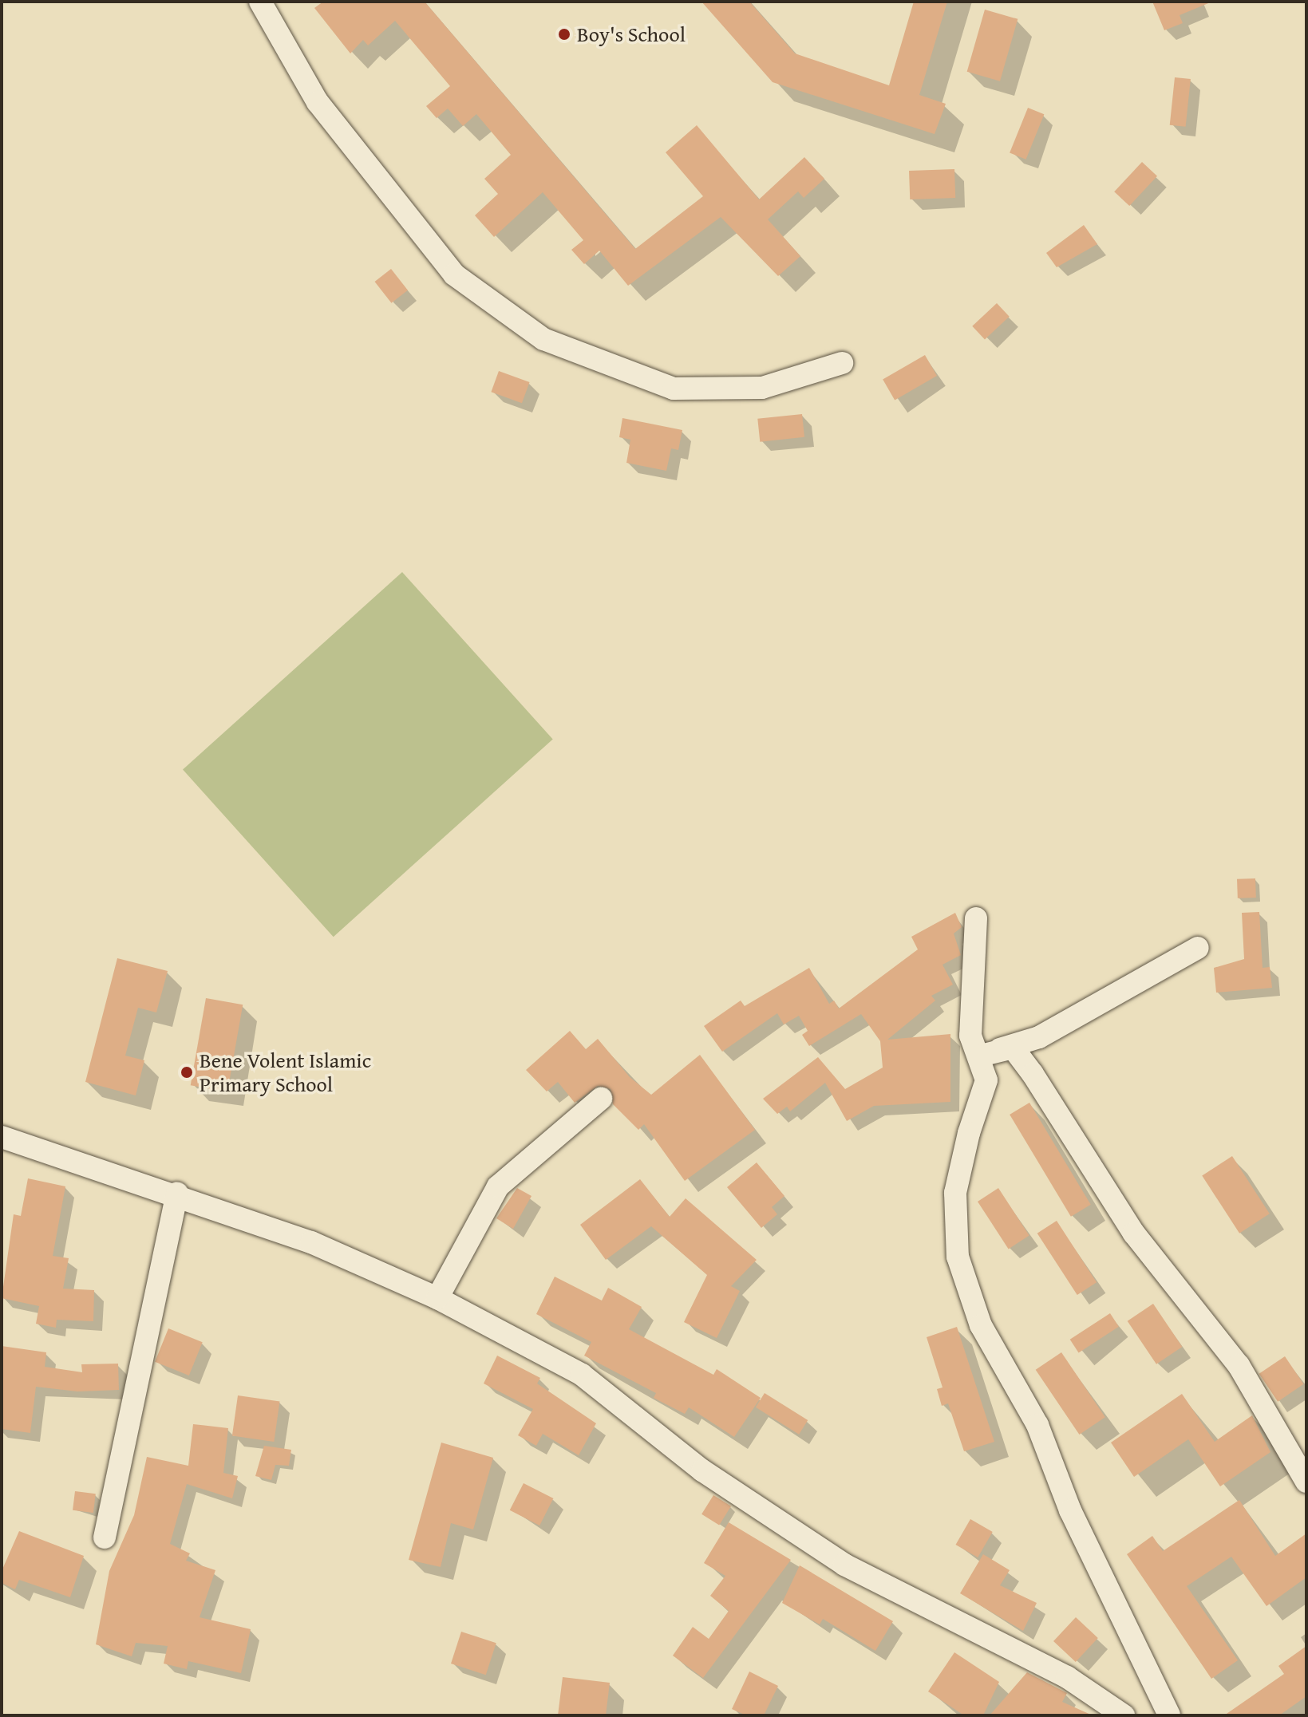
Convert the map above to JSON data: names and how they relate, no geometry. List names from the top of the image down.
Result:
{
  "places": ["Boy's School", "Bene Volent Islamic Primary School"]
}
